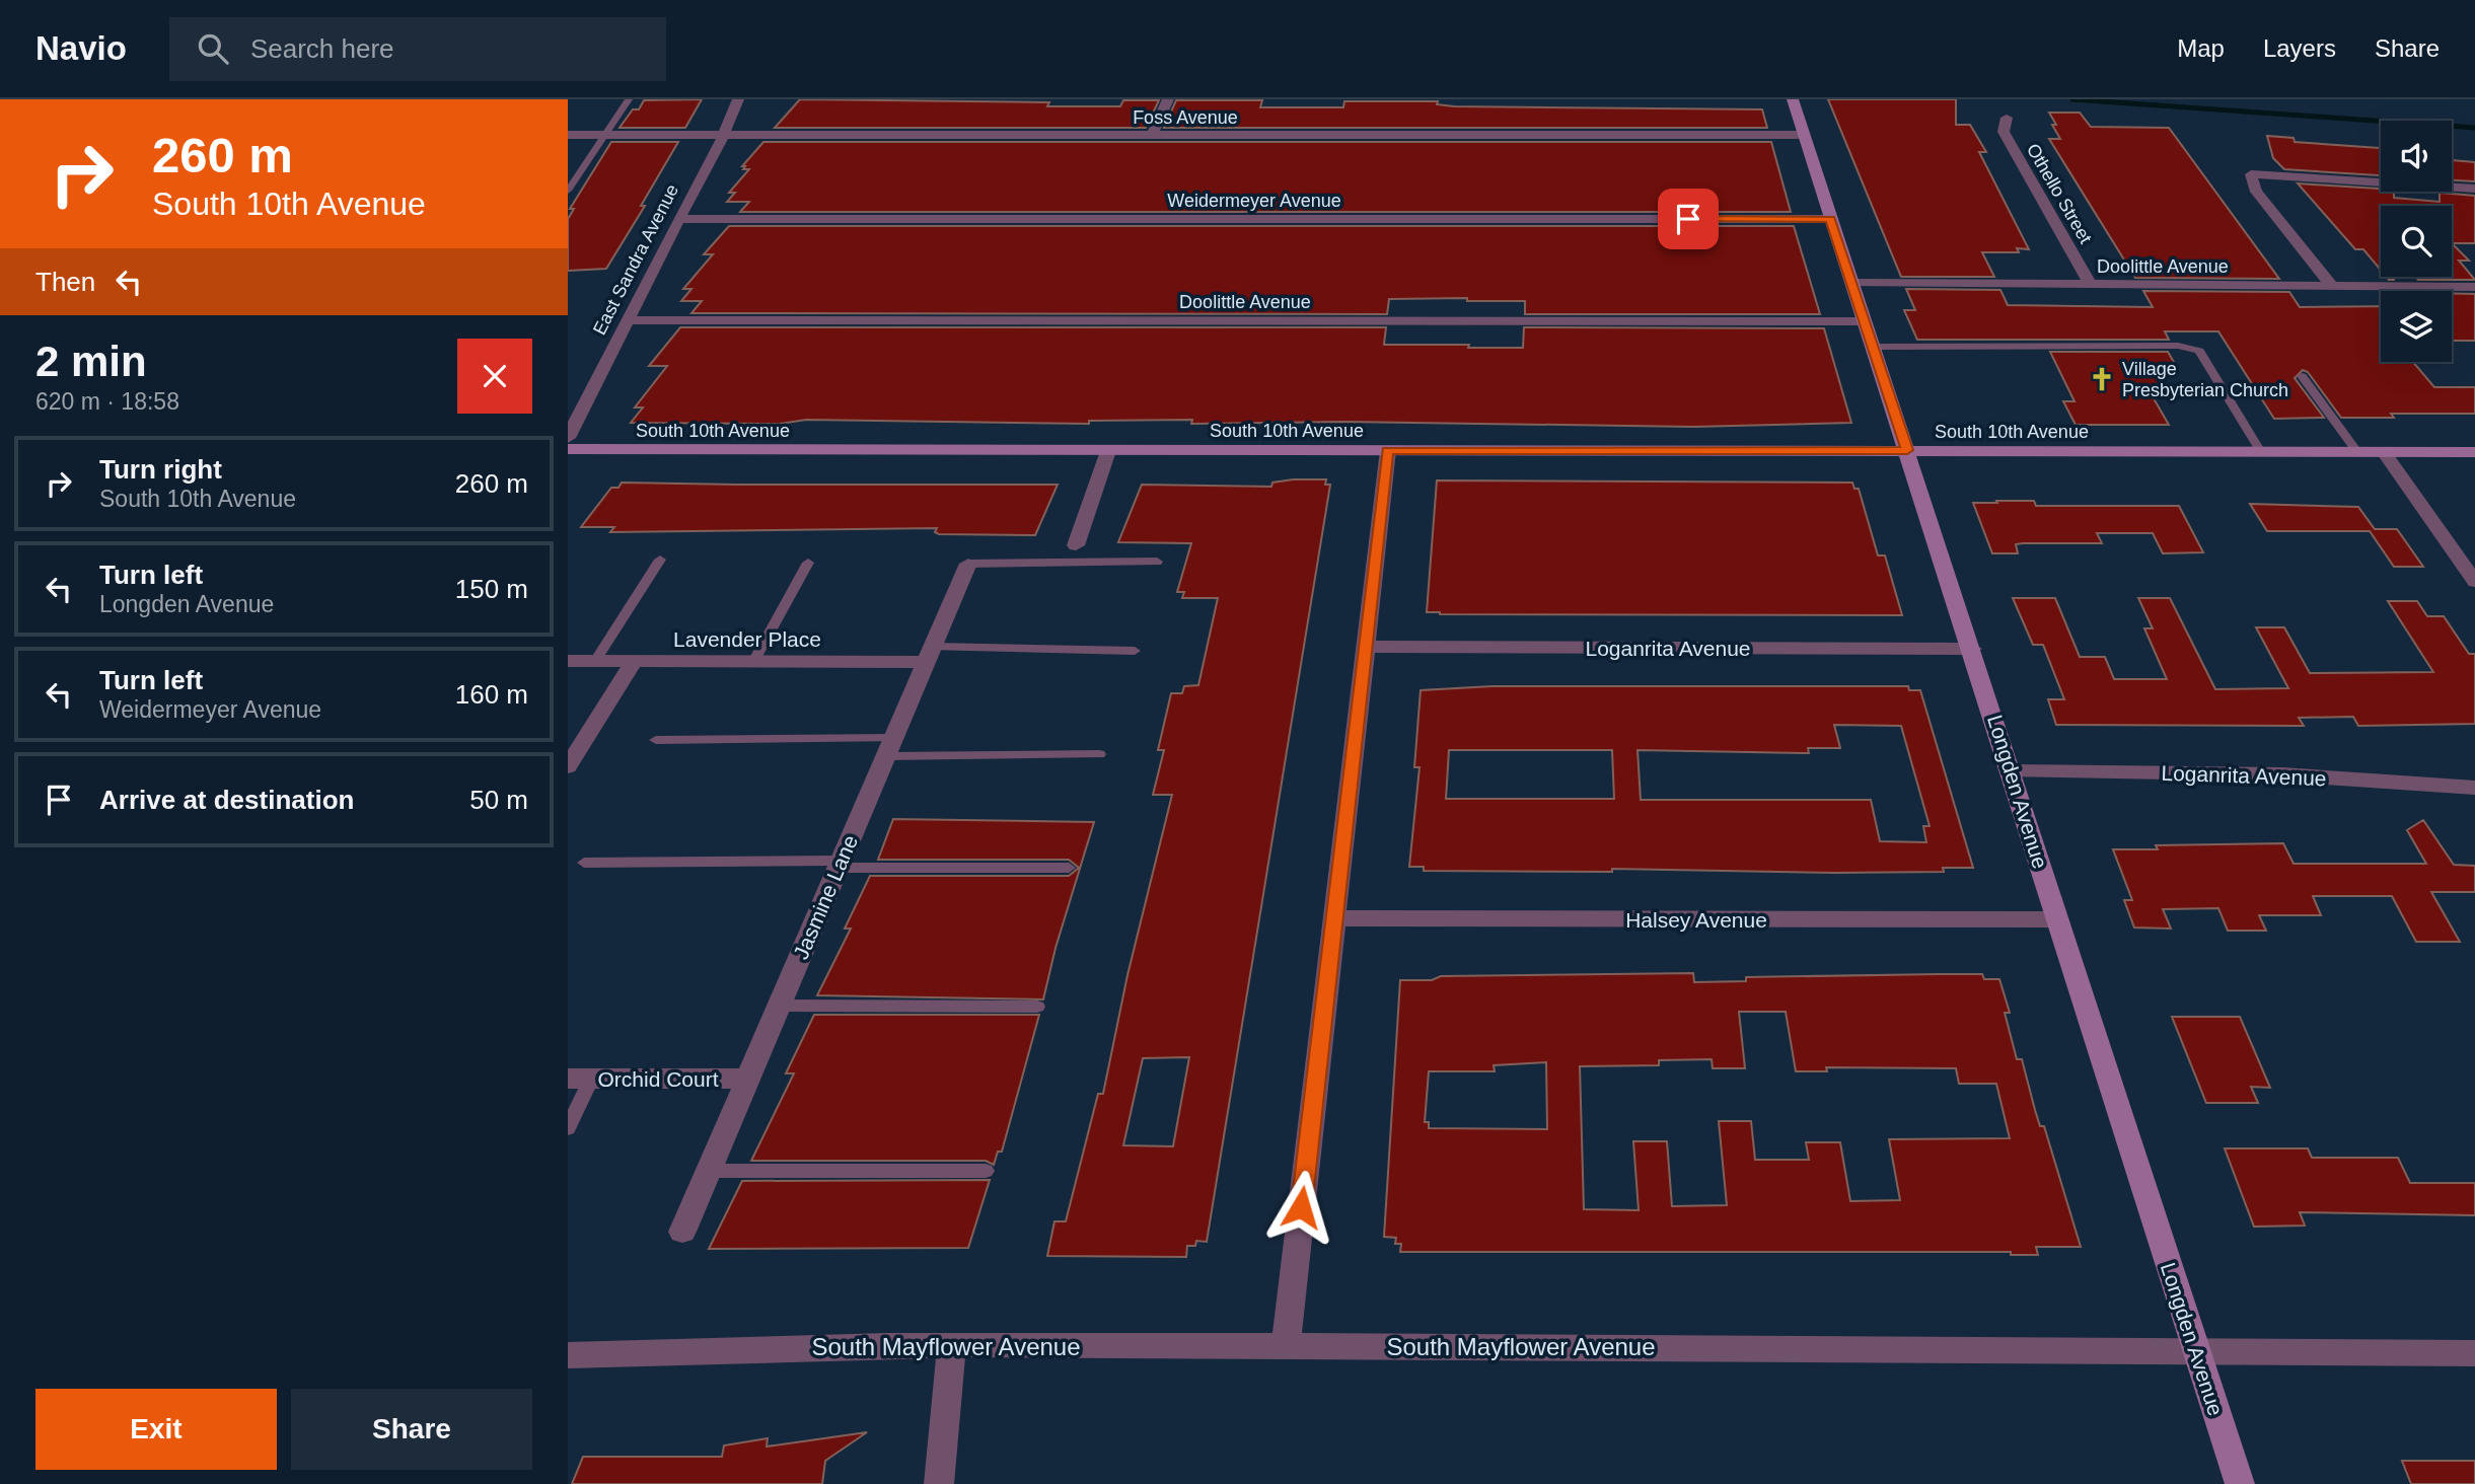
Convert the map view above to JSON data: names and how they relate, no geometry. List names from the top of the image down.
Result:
{
  "streets": {
    "street": [
      "Foss Avenue",
      "Othello Street",
      "Weidermeyer Avenue",
      "East Sandra Avenue",
      "Doolittle Avenue",
      "South 10th Avenue",
      "Lavender Place",
      "Loganrita Avenue",
      "Longden Avenue",
      "Jasmine Lane",
      "Halsey Avenue",
      "Orchid Court",
      "South Mayflower Avenue"
    ]
  },
  "crossings": [
    ["Foss Avenue", "East Sandra Avenue"],
    ["Foss Avenue", "Longden Avenue"],
    ["Othello Street", "Doolittle Avenue"],
    ["Weidermeyer Avenue", "East Sandra Avenue"],
    ["Weidermeyer Avenue", "Longden Avenue"],
    ["East Sandra Avenue", "Doolittle Avenue"],
    ["Doolittle Avenue", "Longden Avenue"],
    ["South 10th Avenue", "Longden Avenue"],
    ["Lavender Place", "Jasmine Lane"],
    ["Loganrita Avenue", "Longden Avenue"],
    ["Longden Avenue", "Halsey Avenue"],
    ["Longden Avenue", "South Mayflower Avenue"],
    ["Jasmine Lane", "Orchid Court"]
  ],
  "places": {
    "church": ["Village Presbyterian Church"]
  },
  "page": {
    "header": "Navio",
    "search": "Search here",
    "nav": ["Map", "Layers", "Share"],
    "turn": ["260 m", "South 10th Avenue"],
    "then": "Then",
    "heading": ["2 min", "620 m · 18:58"],
    "list": [
      {
        "name": "Turn right",
        "note": "South 10th Avenue",
        "value": "260 m"
      },
      {
        "name": "Turn left",
        "note": "Longden Avenue",
        "value": "150 m"
      },
      {
        "name": "Turn left",
        "note": "Weidermeyer Avenue",
        "value": "160 m"
      },
      {
        "name": "Arrive at destination",
        "value": "50 m"
      }
    ],
    "buttons": ["Exit", "Share"]
  }
}
